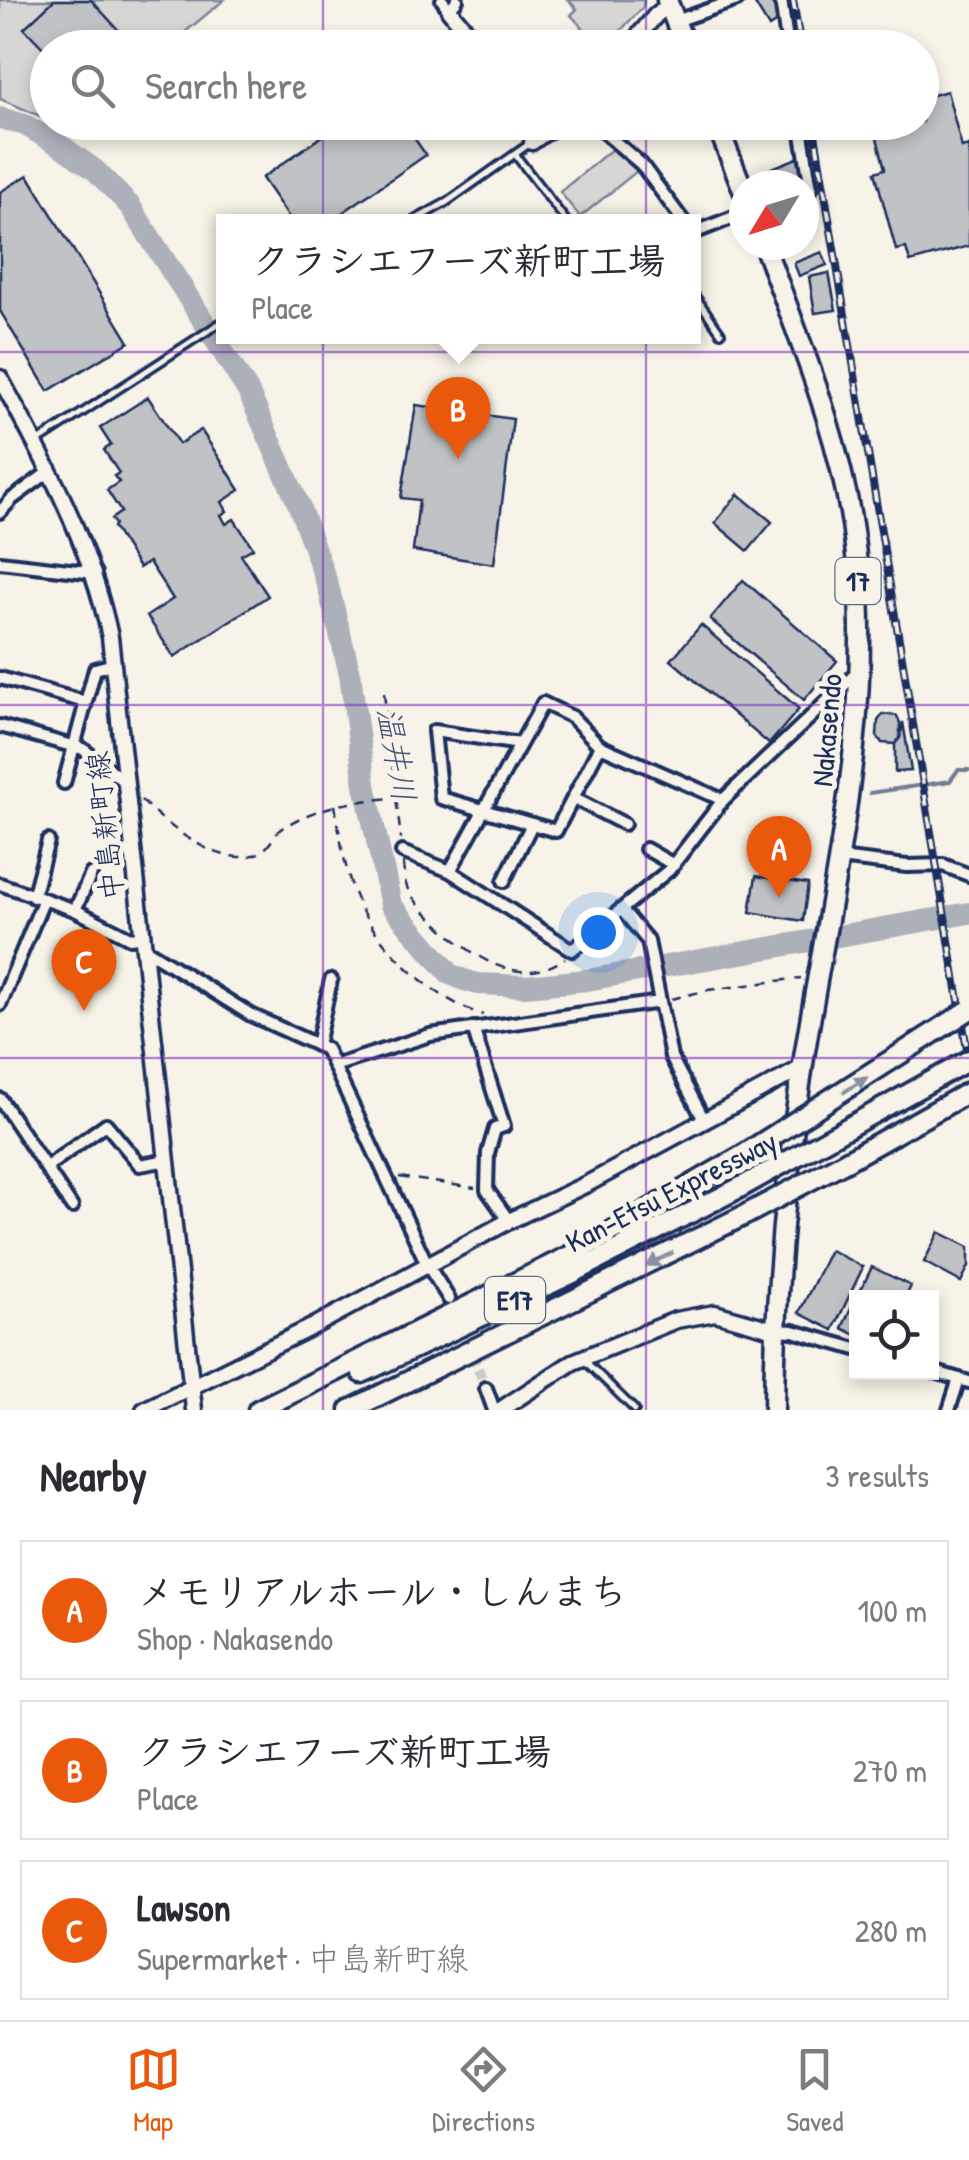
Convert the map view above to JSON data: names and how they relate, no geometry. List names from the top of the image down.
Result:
{
  "streets": {
    "highway": [
      "17",
      "Nakasendo",
      "Kan-Etsu Expressway",
      "E17"
    ],
    "street": ["中島新町線"]
  },
  "water": ["温井川"],
  "north": "bottom left",
  "page": {
    "search": "Search here",
    "popup": ["クラシエフーズ新町工場", "Place"],
    "pins": ["B", "A", "C"],
    "heading": ["Nearby", "3 results"],
    "list": [
      {
        "mark": "A",
        "name": "メモリアルホール・しんまち",
        "note": "Shop · Nakasendo",
        "value": "100 m"
      },
      {
        "mark": "B",
        "name": "クラシエフーズ新町工場",
        "note": "Place",
        "value": "270 m"
      },
      {
        "mark": "C",
        "name": "Lawson",
        "note": "Supermarket · 中島新町線",
        "value": "280 m"
      }
    ],
    "nav": ["Map", "Directions", "Saved"]
  }
}
